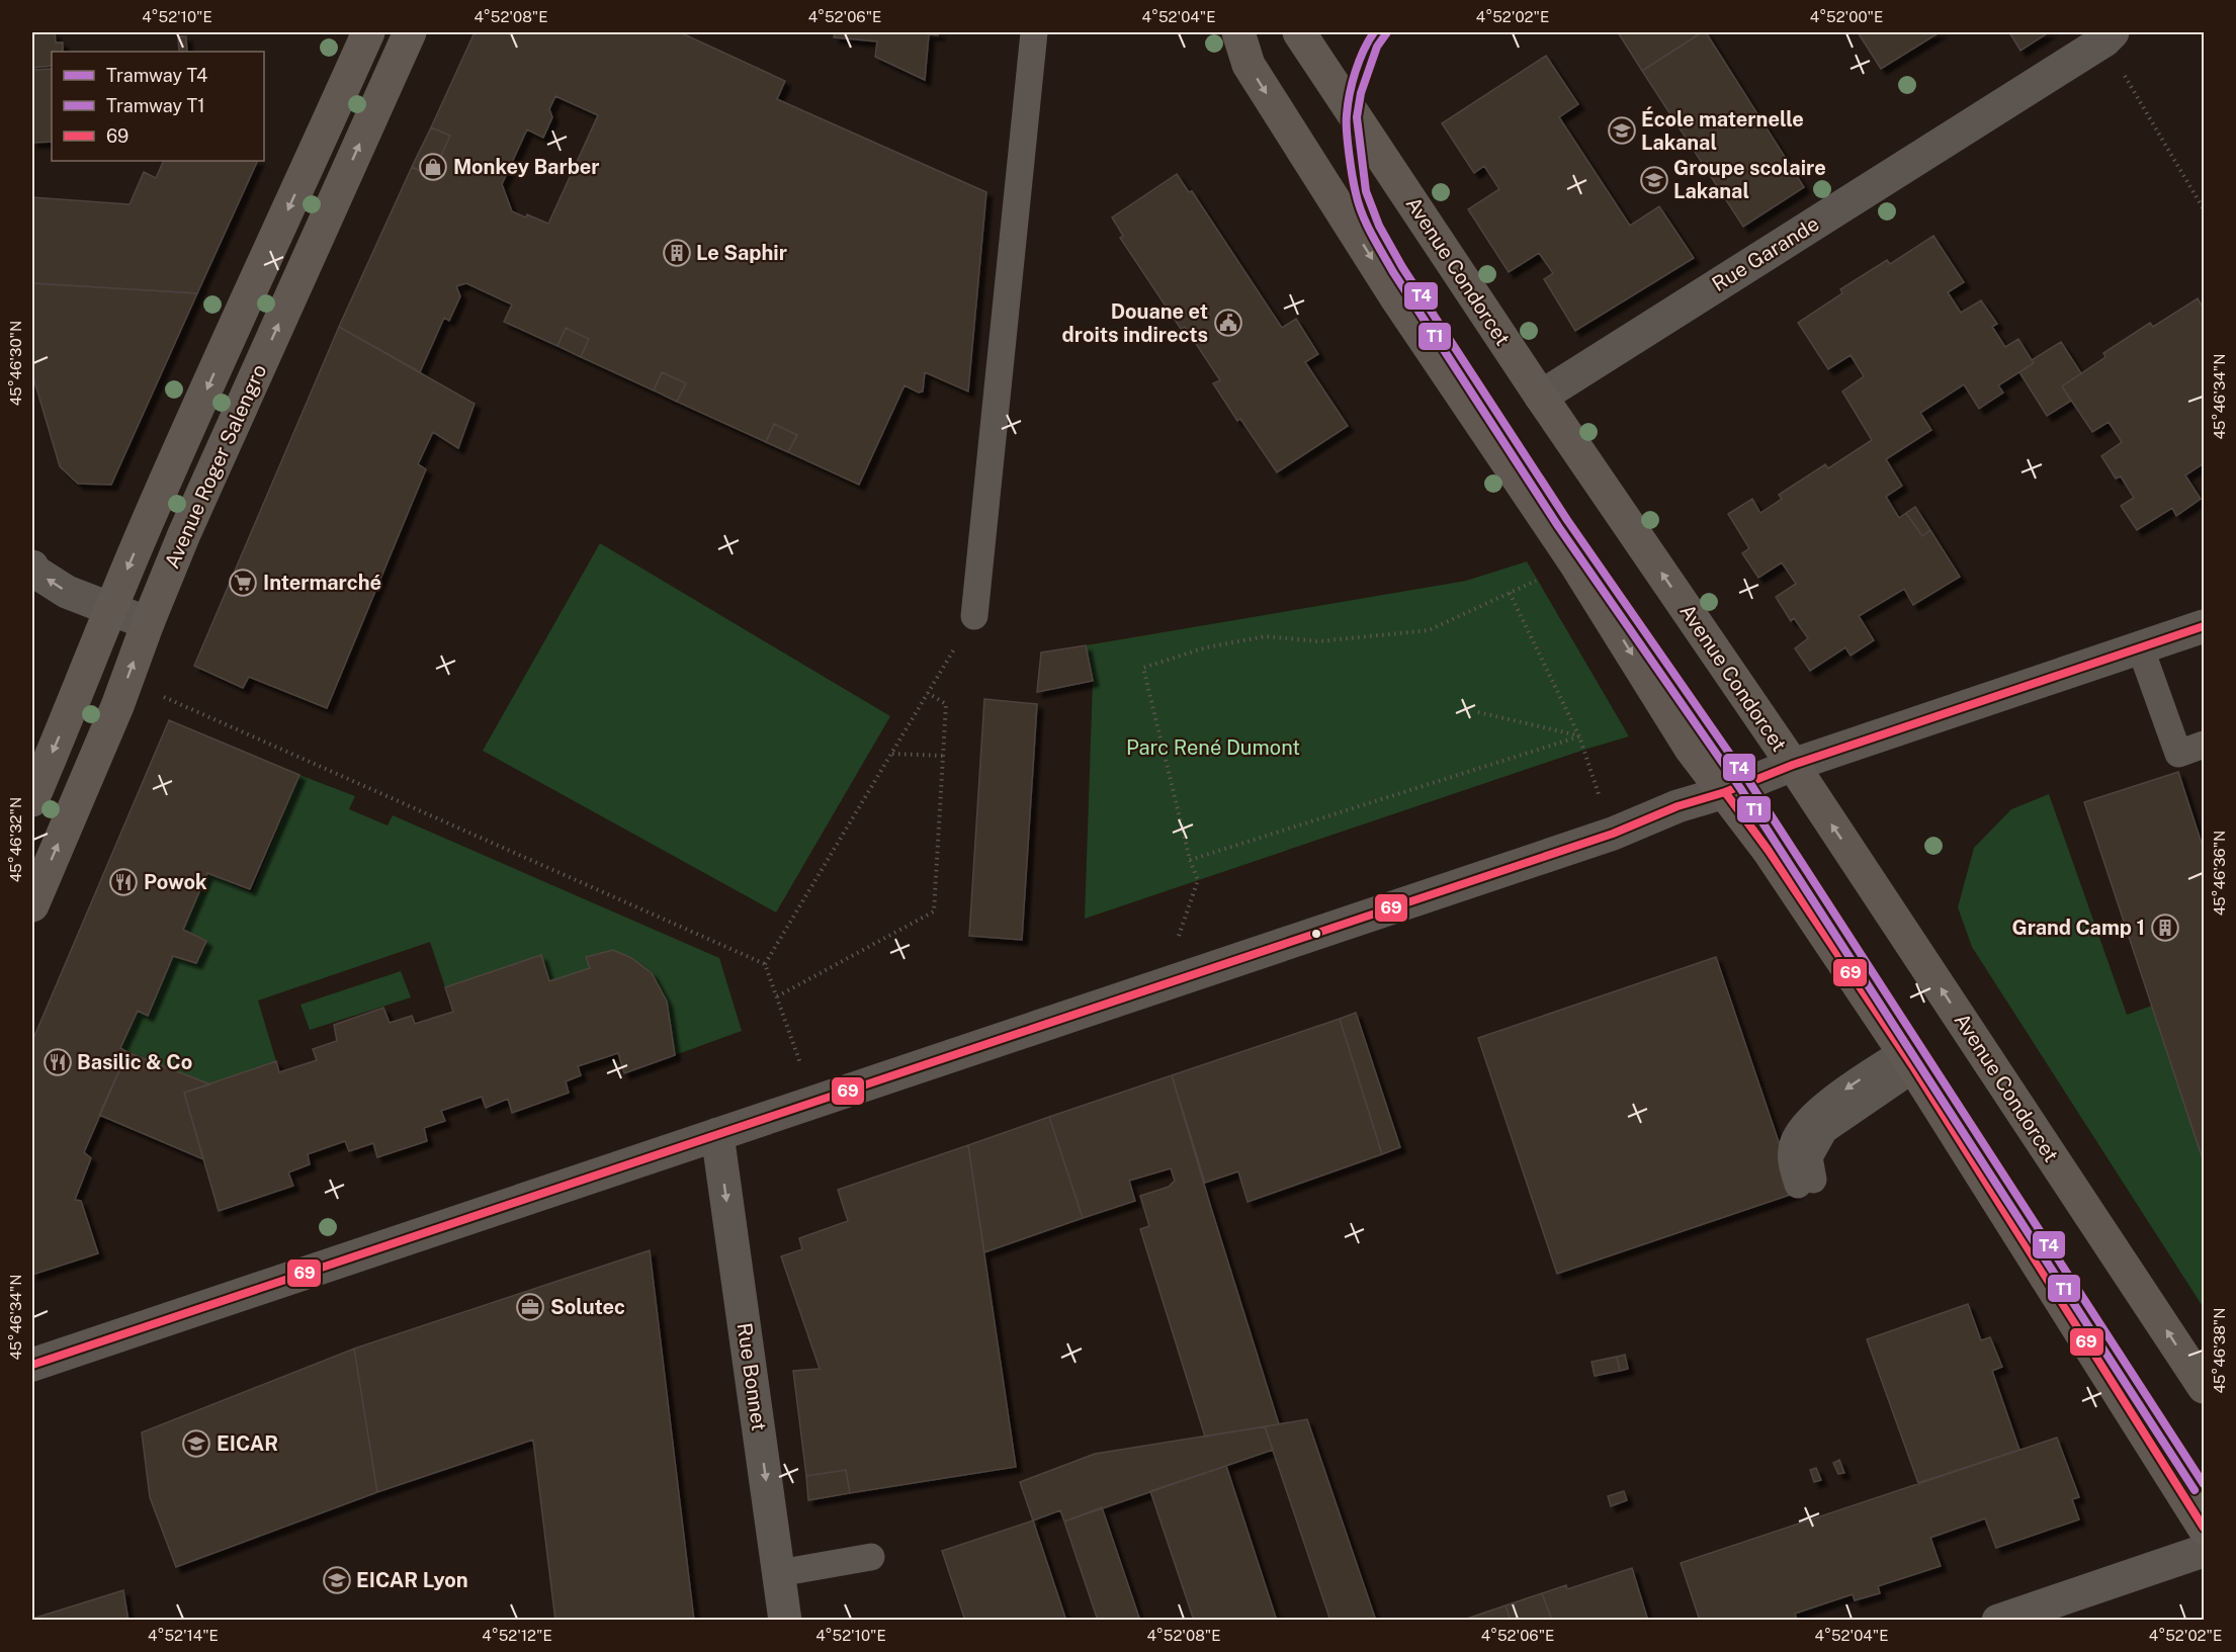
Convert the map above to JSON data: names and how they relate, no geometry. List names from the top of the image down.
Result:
{
  "streets": {
    "street": [
      "Rue Garande",
      "Avenue Condorcet",
      "Avenue Roger Salengro",
      "Rue Bonnet"
    ]
  },
  "crossings": [
    ["Rue Garande", "Avenue Condorcet"]
  ],
  "one_way": ["Rue Bonnet"],
  "parks": ["Parc René Dumont"],
  "places": {
    "school or university": [
      "École maternelle Lakanal",
      "Groupe scolaire Lakanal",
      "EICAR",
      "EICAR Lyon"
    ],
    "shop": ["Monkey Barber"],
    "building": ["Le Saphir", "Grand Camp 1"],
    "public building": ["Douane et droits indirects"],
    "supermarket": ["Intermarché"],
    "restaurant": ["Powok", "Basilic & Co"],
    "office": ["Solutec"]
  },
  "lines": ["tram line T4", "tram line T1", "transit line 69"],
  "legend": ["Tramway T4", "Tramway T1", "69"],
  "coordinates": [
    "4°52'10\"E",
    "4°52'08\"E",
    "4°52'06\"E",
    "4°52'04\"E",
    "4°52'02\"E",
    "4°52'00\"E",
    "45°46'30\"N",
    "45°46'34\"N",
    "45°46'32\"N",
    "45°46'36\"N",
    "45°46'38\"N",
    "4°52'14\"E",
    "4°52'12\"E"
  ]
}
